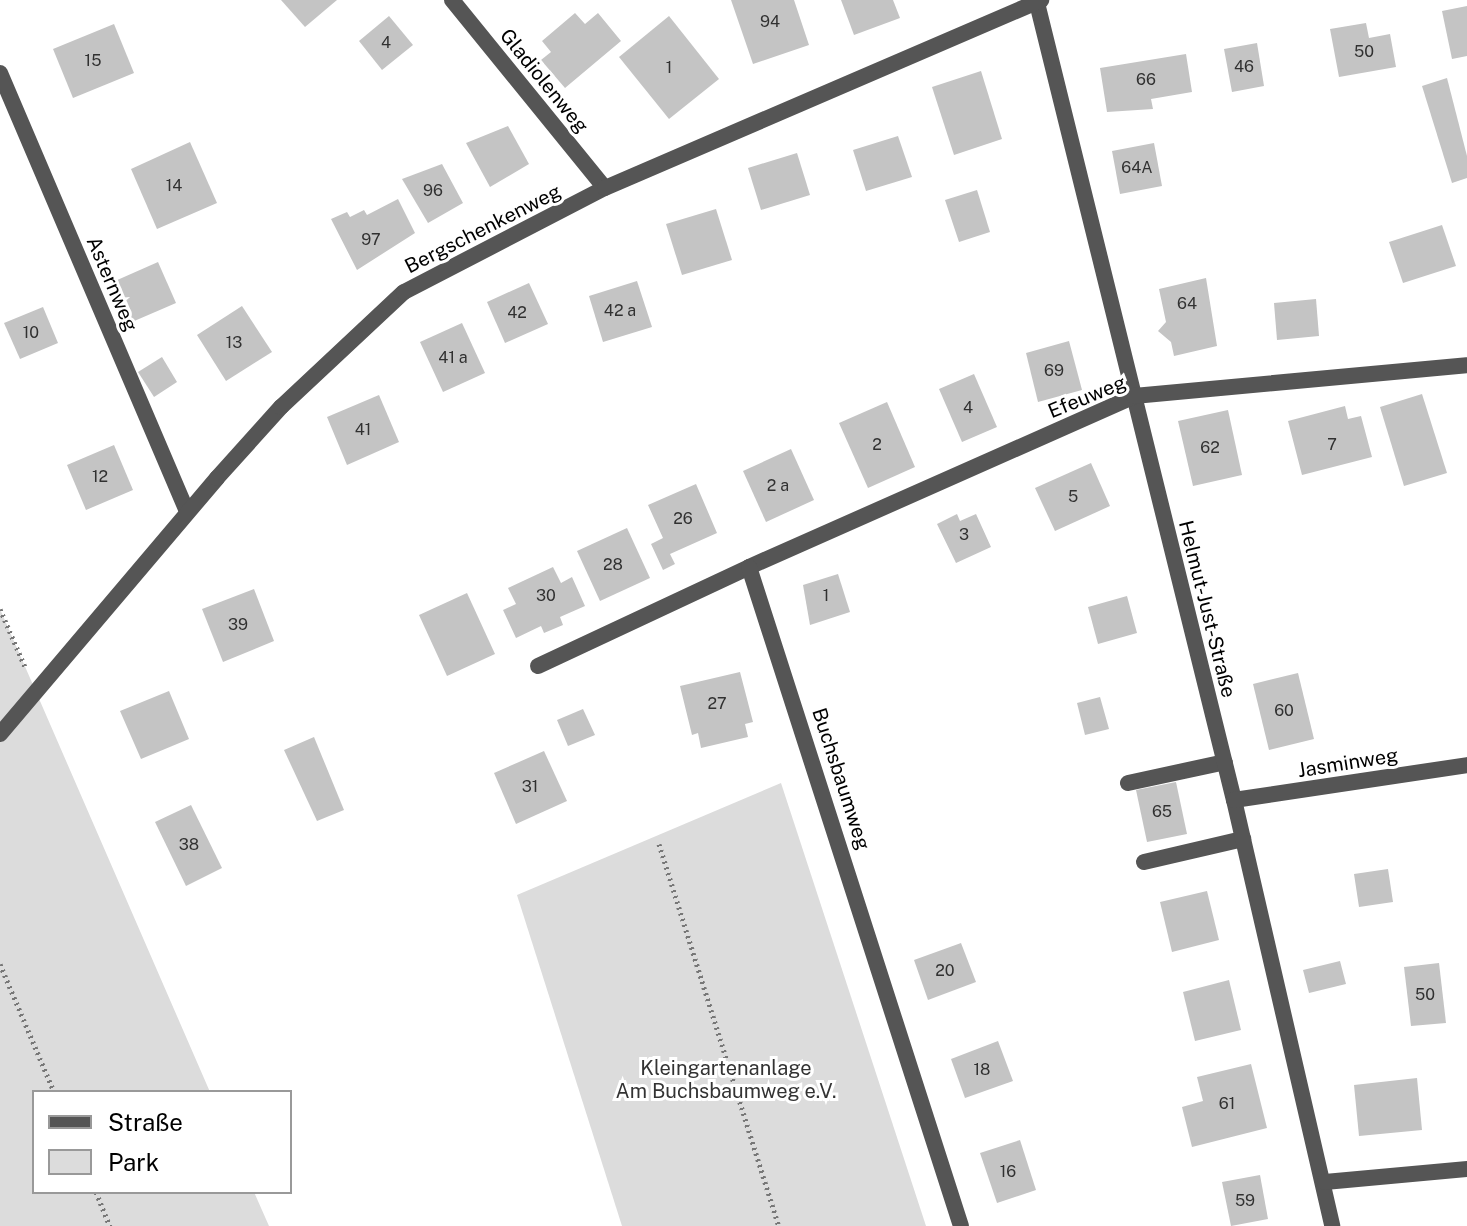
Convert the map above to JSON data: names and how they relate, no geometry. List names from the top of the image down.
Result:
{
  "streets": {
    "street": [
      "Gladiolenweg",
      "Bergschenkenweg",
      "Asternweg",
      "Efeuweg",
      "Helmut-Just-Straße",
      "Jasminweg",
      "Buchsbaumweg"
    ]
  },
  "crossings": [
    ["Gladiolenweg", "Bergschenkenweg"],
    ["Bergschenkenweg", "Asternweg"],
    ["Bergschenkenweg", "Helmut-Just-Straße"],
    ["Efeuweg", "Helmut-Just-Straße"],
    ["Efeuweg", "Buchsbaumweg"],
    ["Helmut-Just-Straße", "Jasminweg"]
  ],
  "parks": ["Kleingartenanlage Am Buchsbaumweg e.V."],
  "house_numbers": [
    "94",
    "4",
    "50",
    "15",
    "46",
    "1",
    "66",
    "64A",
    "14",
    "96",
    "97",
    "64",
    "42 a",
    "42",
    "10",
    "13",
    "41 a",
    "69",
    "4",
    "41",
    "2",
    "7",
    "62",
    "12",
    "2 a",
    "5",
    "26",
    "3",
    "28",
    "30",
    "1",
    "39",
    "27",
    "60",
    "31",
    "65",
    "38",
    "20",
    "50",
    "18",
    "61",
    "16",
    "59"
  ],
  "legend": ["Straße", "Park"]
}
